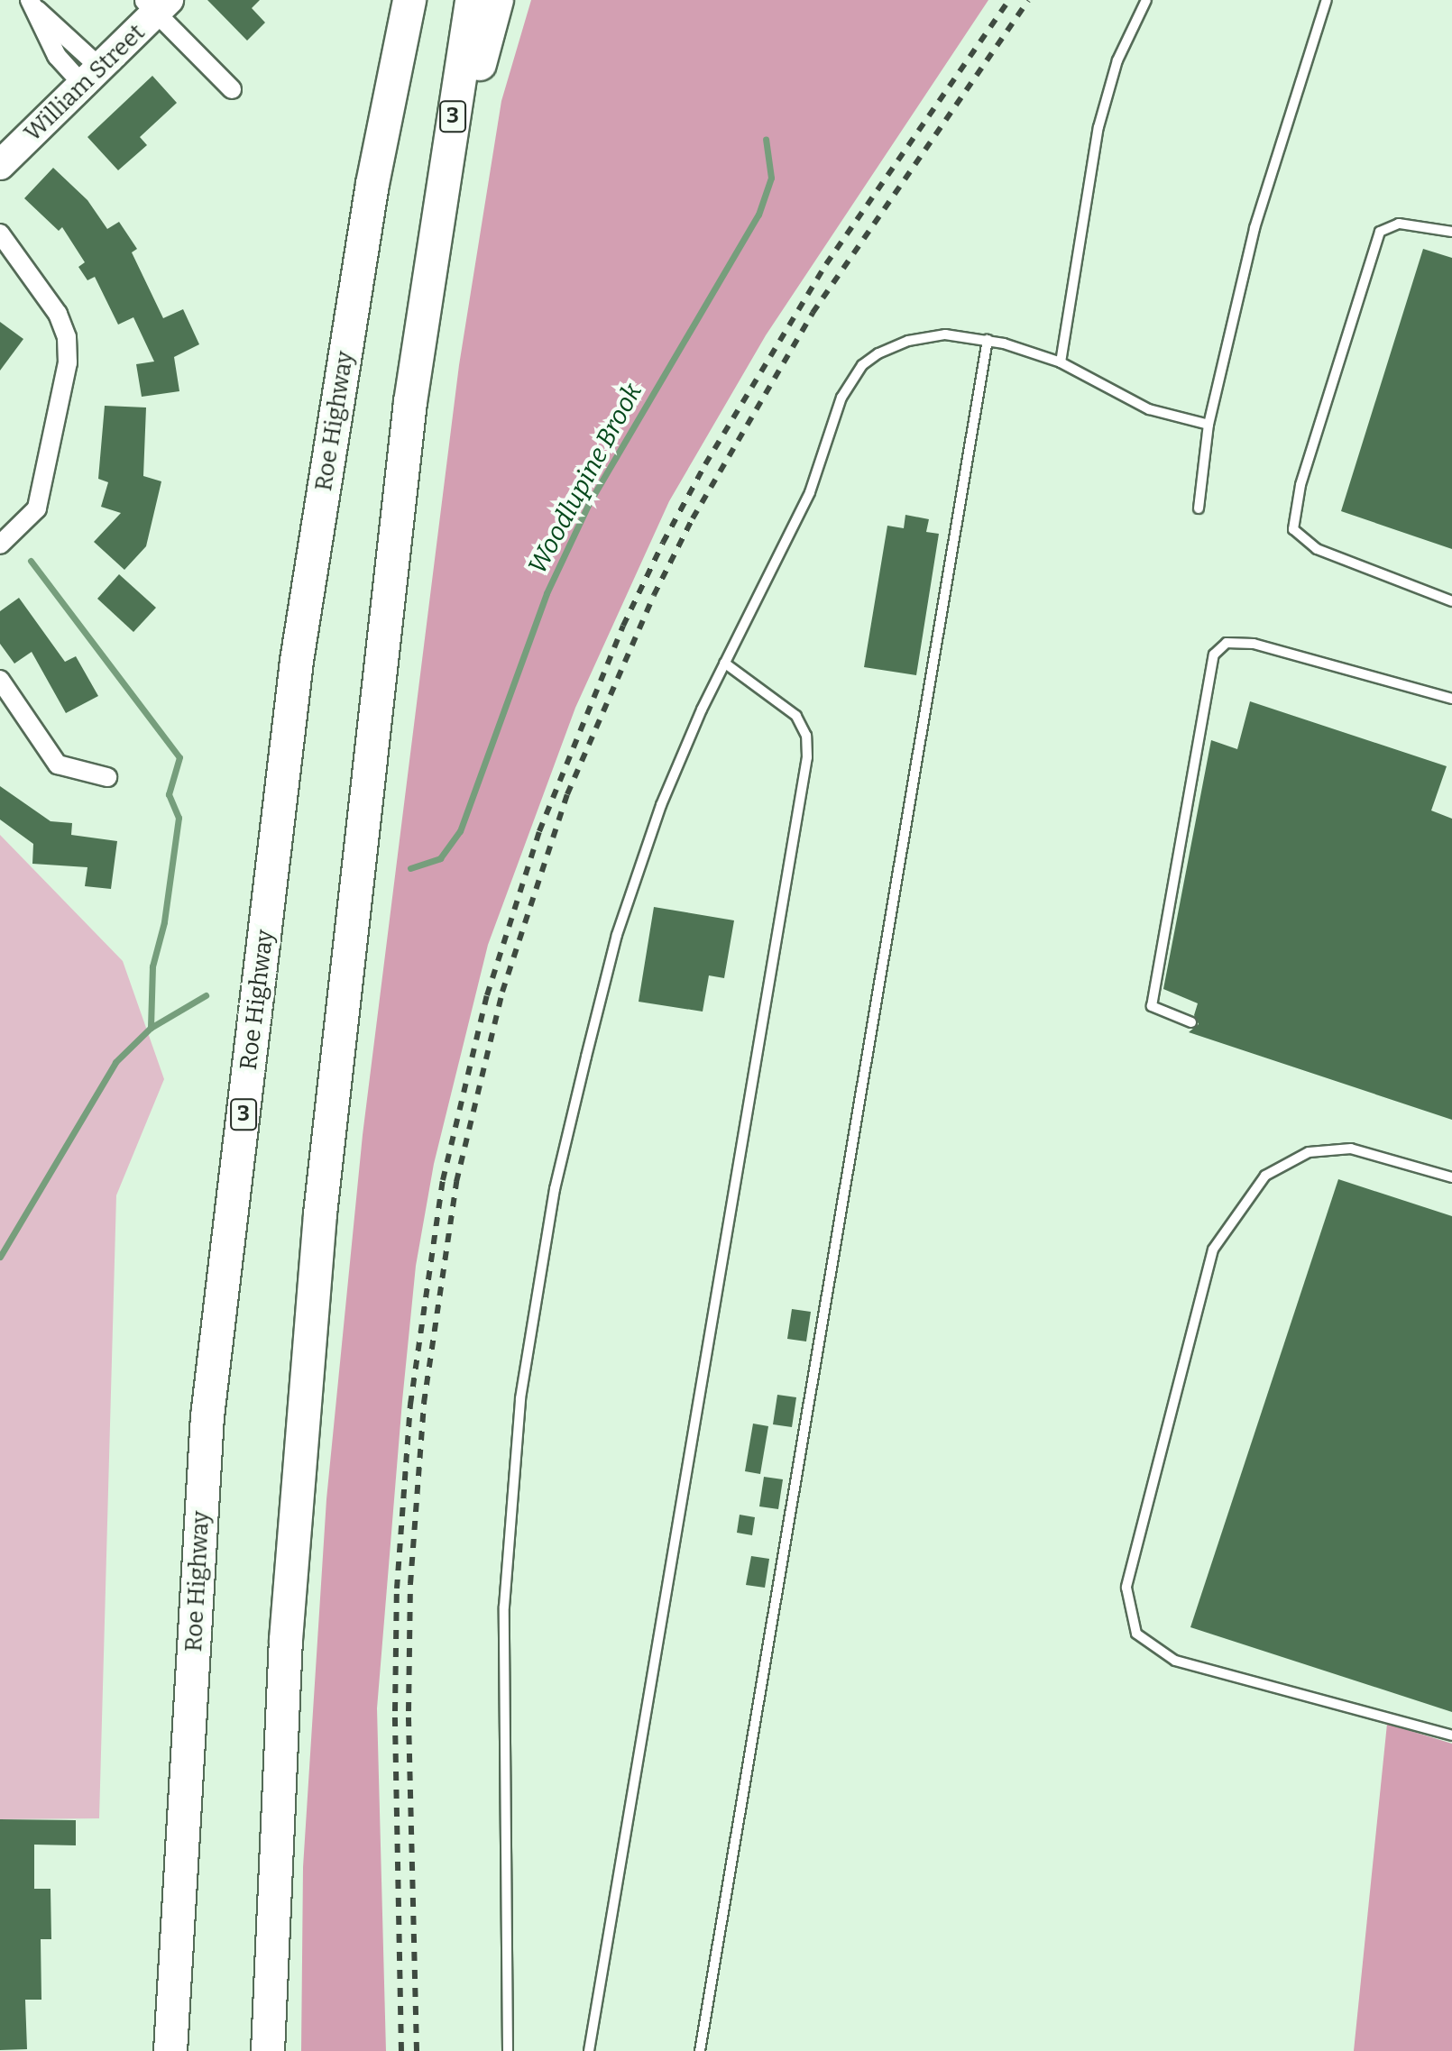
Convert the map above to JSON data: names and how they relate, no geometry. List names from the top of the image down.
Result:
{
  "streets": {
    "highway": ["3", "Roe Highway"],
    "main road": ["William Street"]
  },
  "water": ["Woodlupine Brook"]
}
